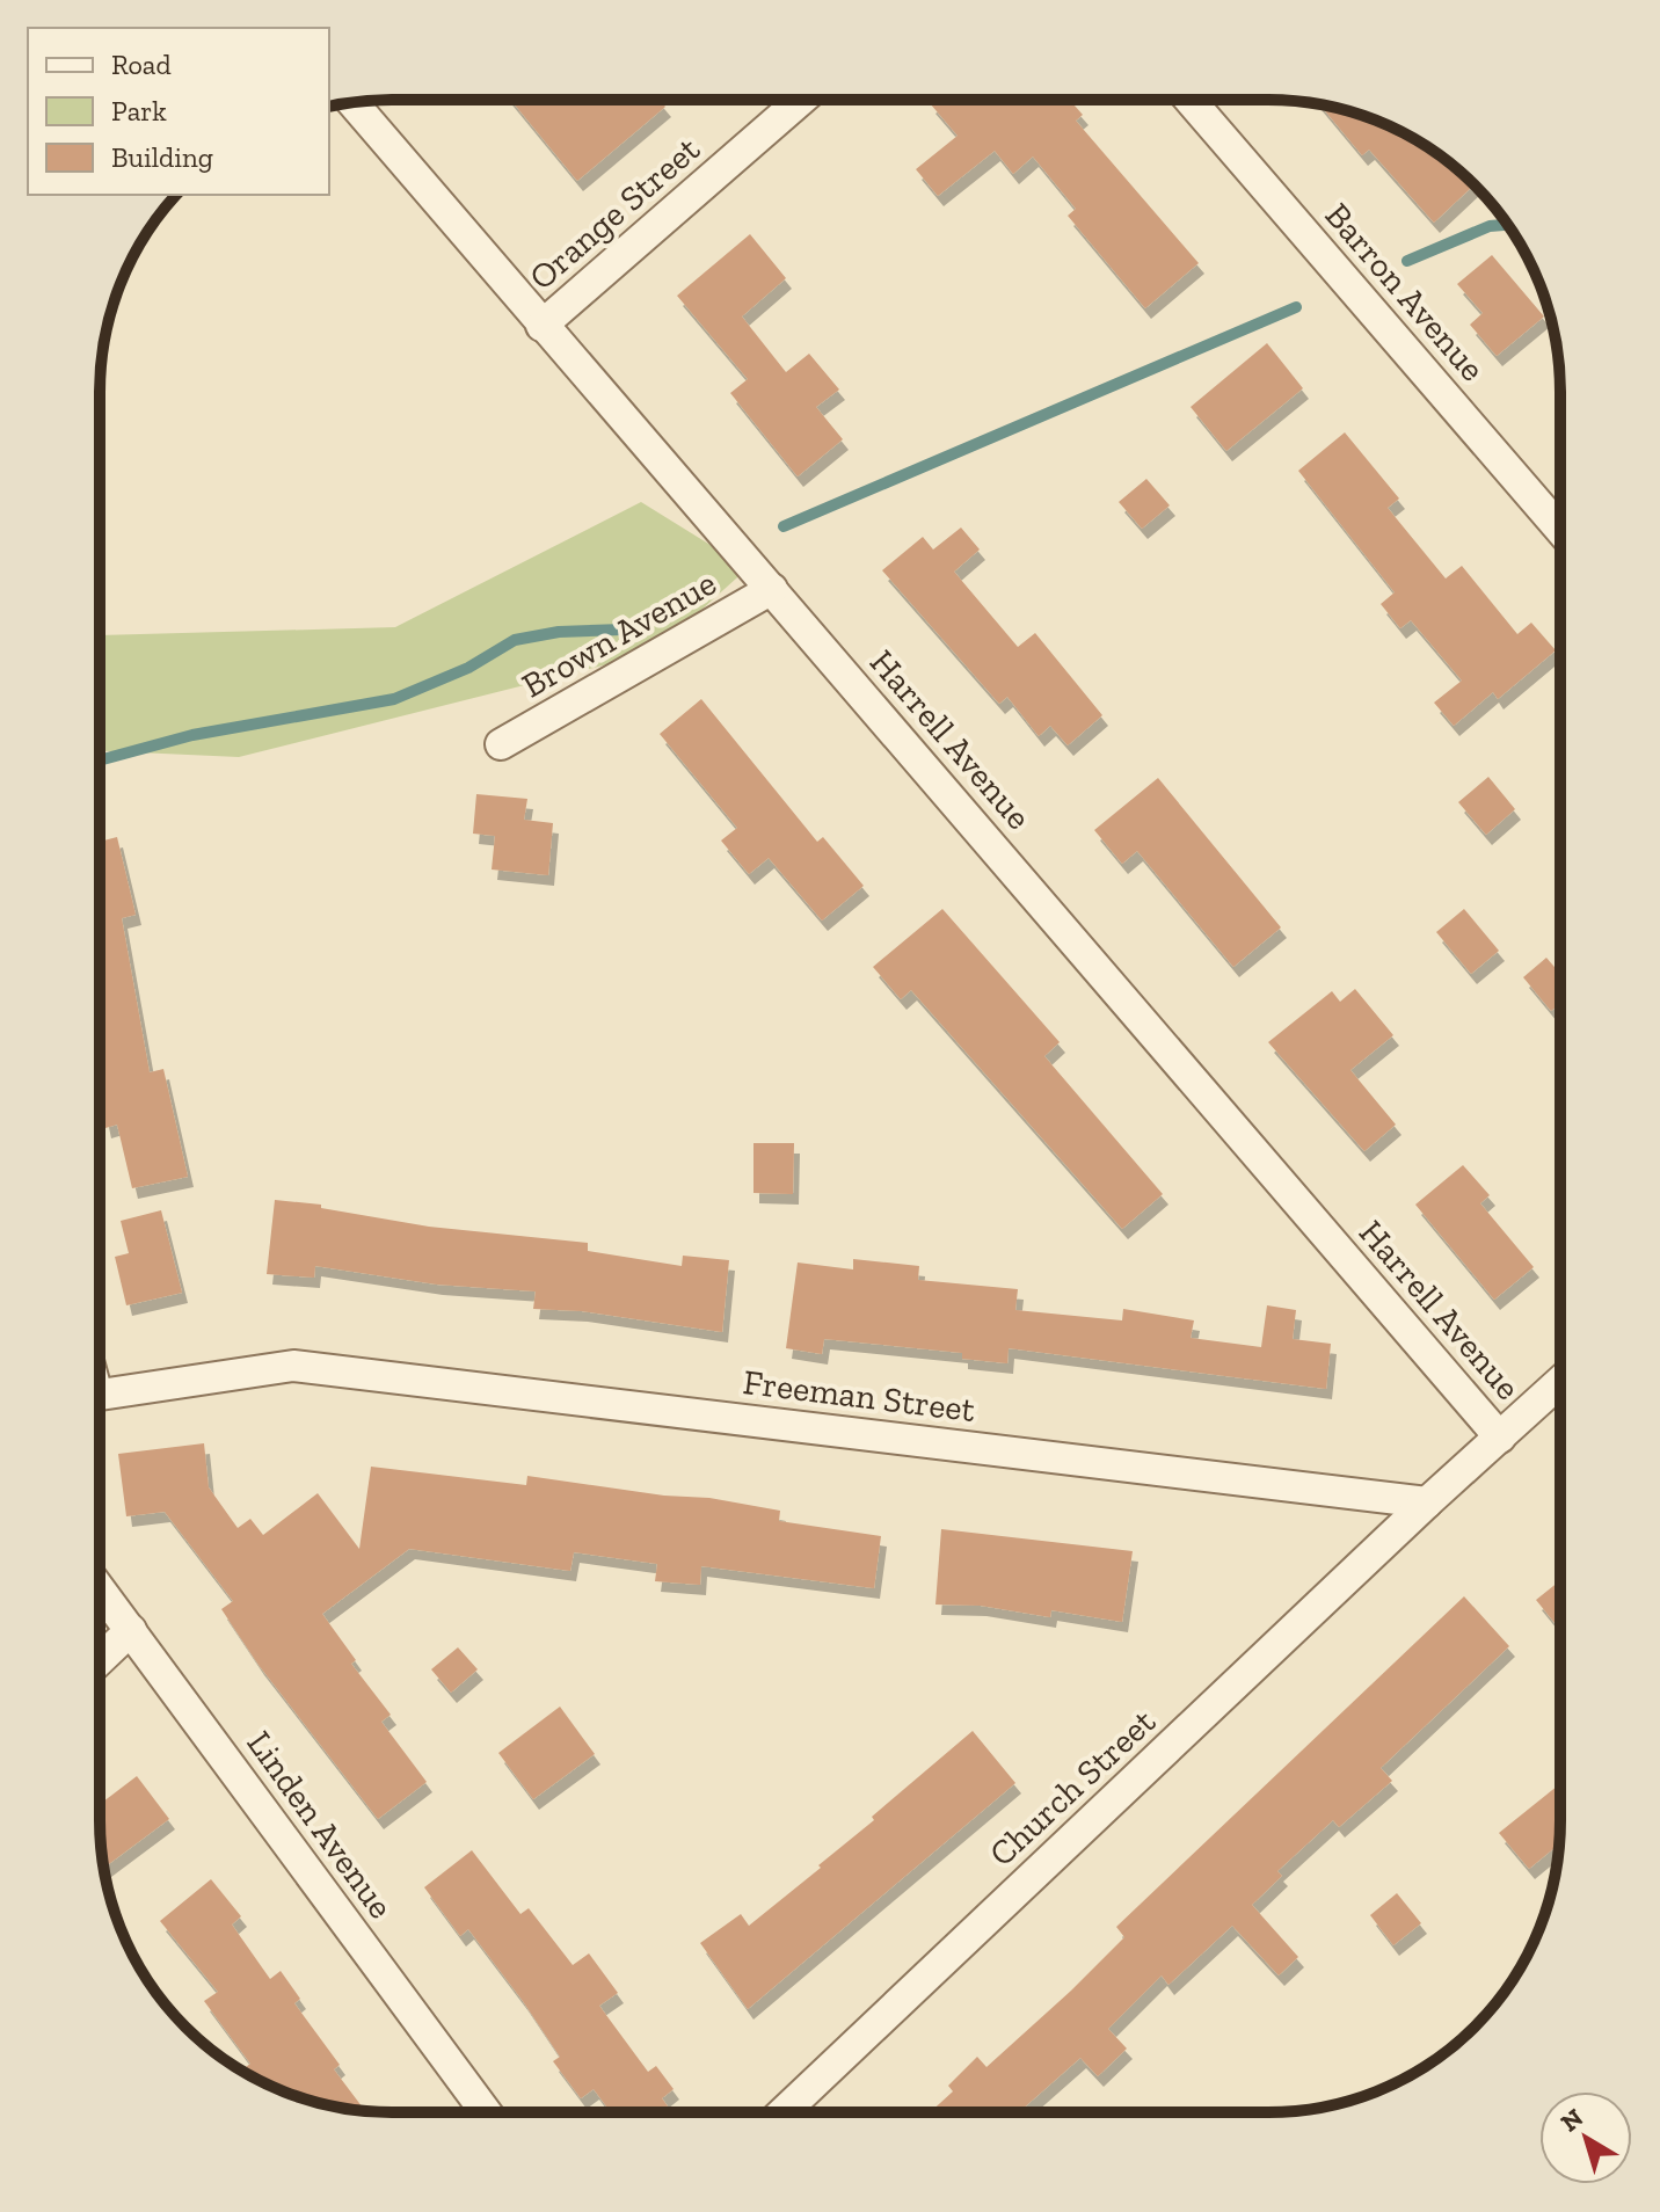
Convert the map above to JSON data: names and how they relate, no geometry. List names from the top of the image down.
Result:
{
  "streets": {
    "street": [
      "Orange Street",
      "Barron Avenue",
      "Brown Avenue",
      "Harrell Avenue",
      "Freeman Street",
      "Church Street",
      "Linden Avenue"
    ]
  },
  "crossings": [
    ["Orange Street", "Harrell Avenue"],
    ["Brown Avenue", "Harrell Avenue"],
    ["Freeman Street", "Church Street"]
  ],
  "legend": ["Road", "Park", "Building"],
  "north": "top left"
}
